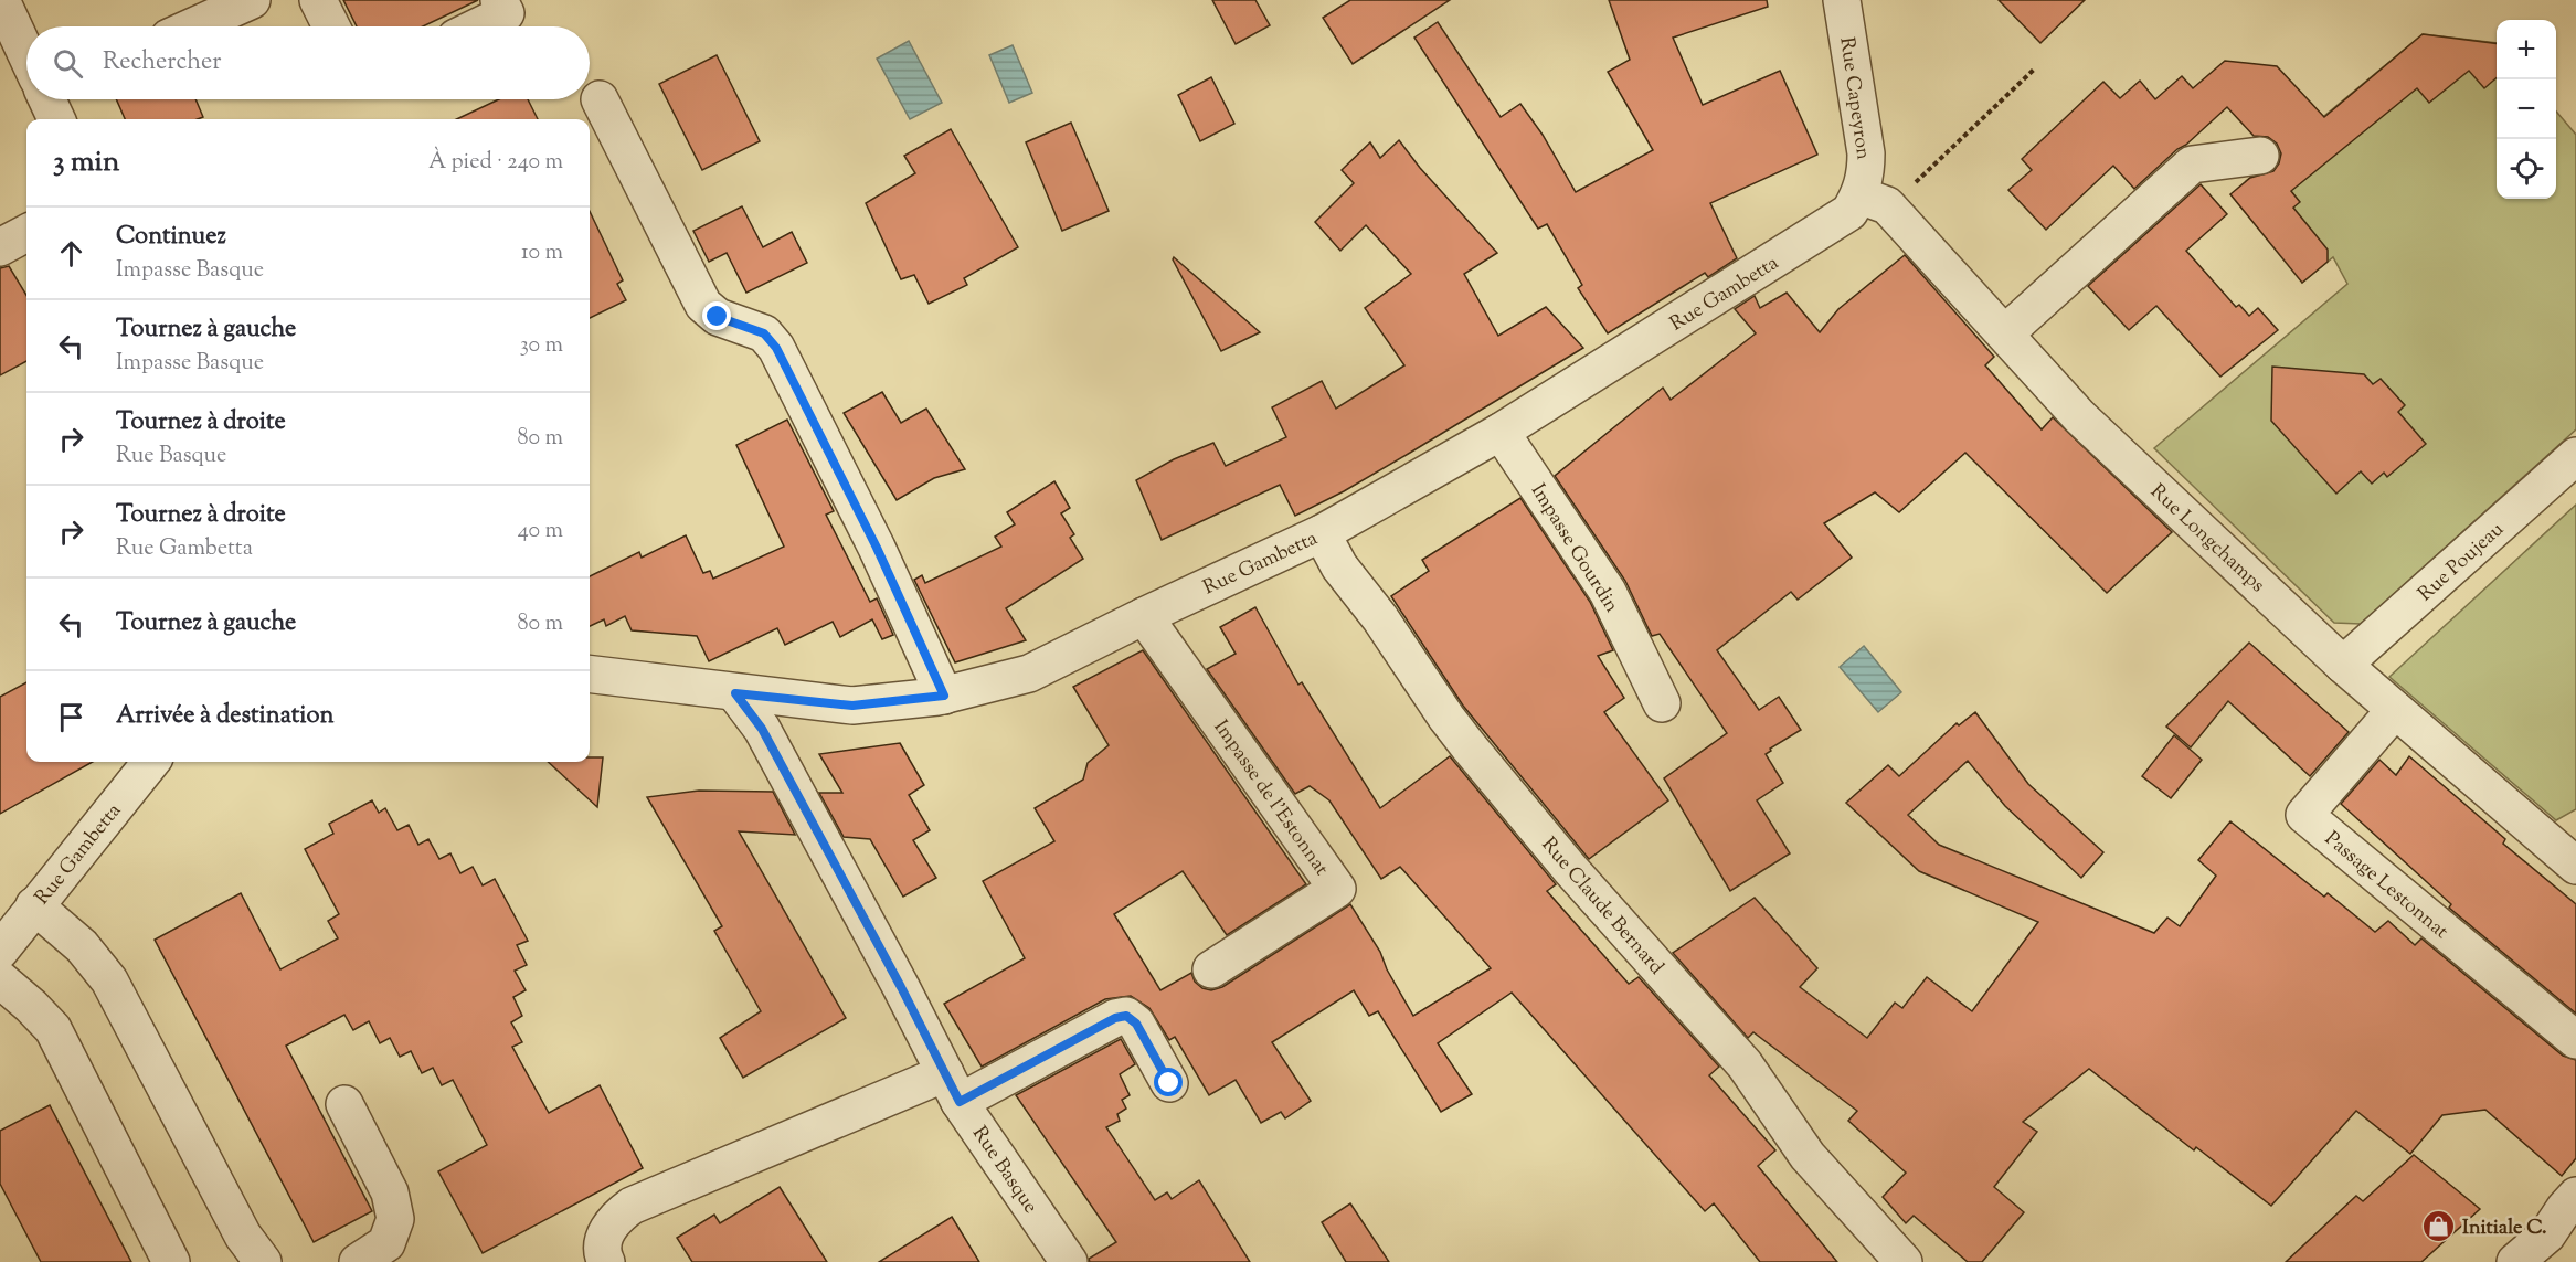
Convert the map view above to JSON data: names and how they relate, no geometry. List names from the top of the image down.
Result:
{
  "streets": {
    "street": [
      "Rue Capeyron",
      "Rue Gambetta",
      "Rue Longchamps",
      "Impasse Gourdin",
      "Rue Poujeau",
      "Impasse de l'Estonnat",
      "Passage Lestonnat",
      "Rue Claude Bernard",
      "Rue Basque"
    ]
  },
  "crossings": [
    ["Rue Capeyron", "Rue Gambetta"],
    ["Rue Capeyron", "Rue Longchamps"],
    ["Rue Gambetta", "Rue Longchamps"],
    ["Rue Gambetta", "Impasse Gourdin"],
    ["Rue Gambetta", "Impasse de l'Estonnat"],
    ["Rue Gambetta", "Rue Claude Bernard"],
    ["Rue Gambetta", "Rue Basque"],
    ["Rue Longchamps", "Rue Poujeau"],
    ["Rue Longchamps", "Passage Lestonnat"]
  ],
  "places": {
    "shop": ["Initiale C."]
  },
  "page": {
    "map_buttons": ["+", "−"],
    "search": "Rechercher",
    "heading": ["3 min", "À pied · 240 m"],
    "list": [
      ["Continuez", "Impasse Basque", "10 m"],
      ["Tournez à gauche", "Impasse Basque", "30 m"],
      ["Tournez à droite", "Rue Basque", "80 m"],
      ["Tournez à droite", "Rue Gambetta", "40 m"],
      ["Tournez à gauche", "80 m"],
      "Arrivée à destination"
    ]
  }
}
